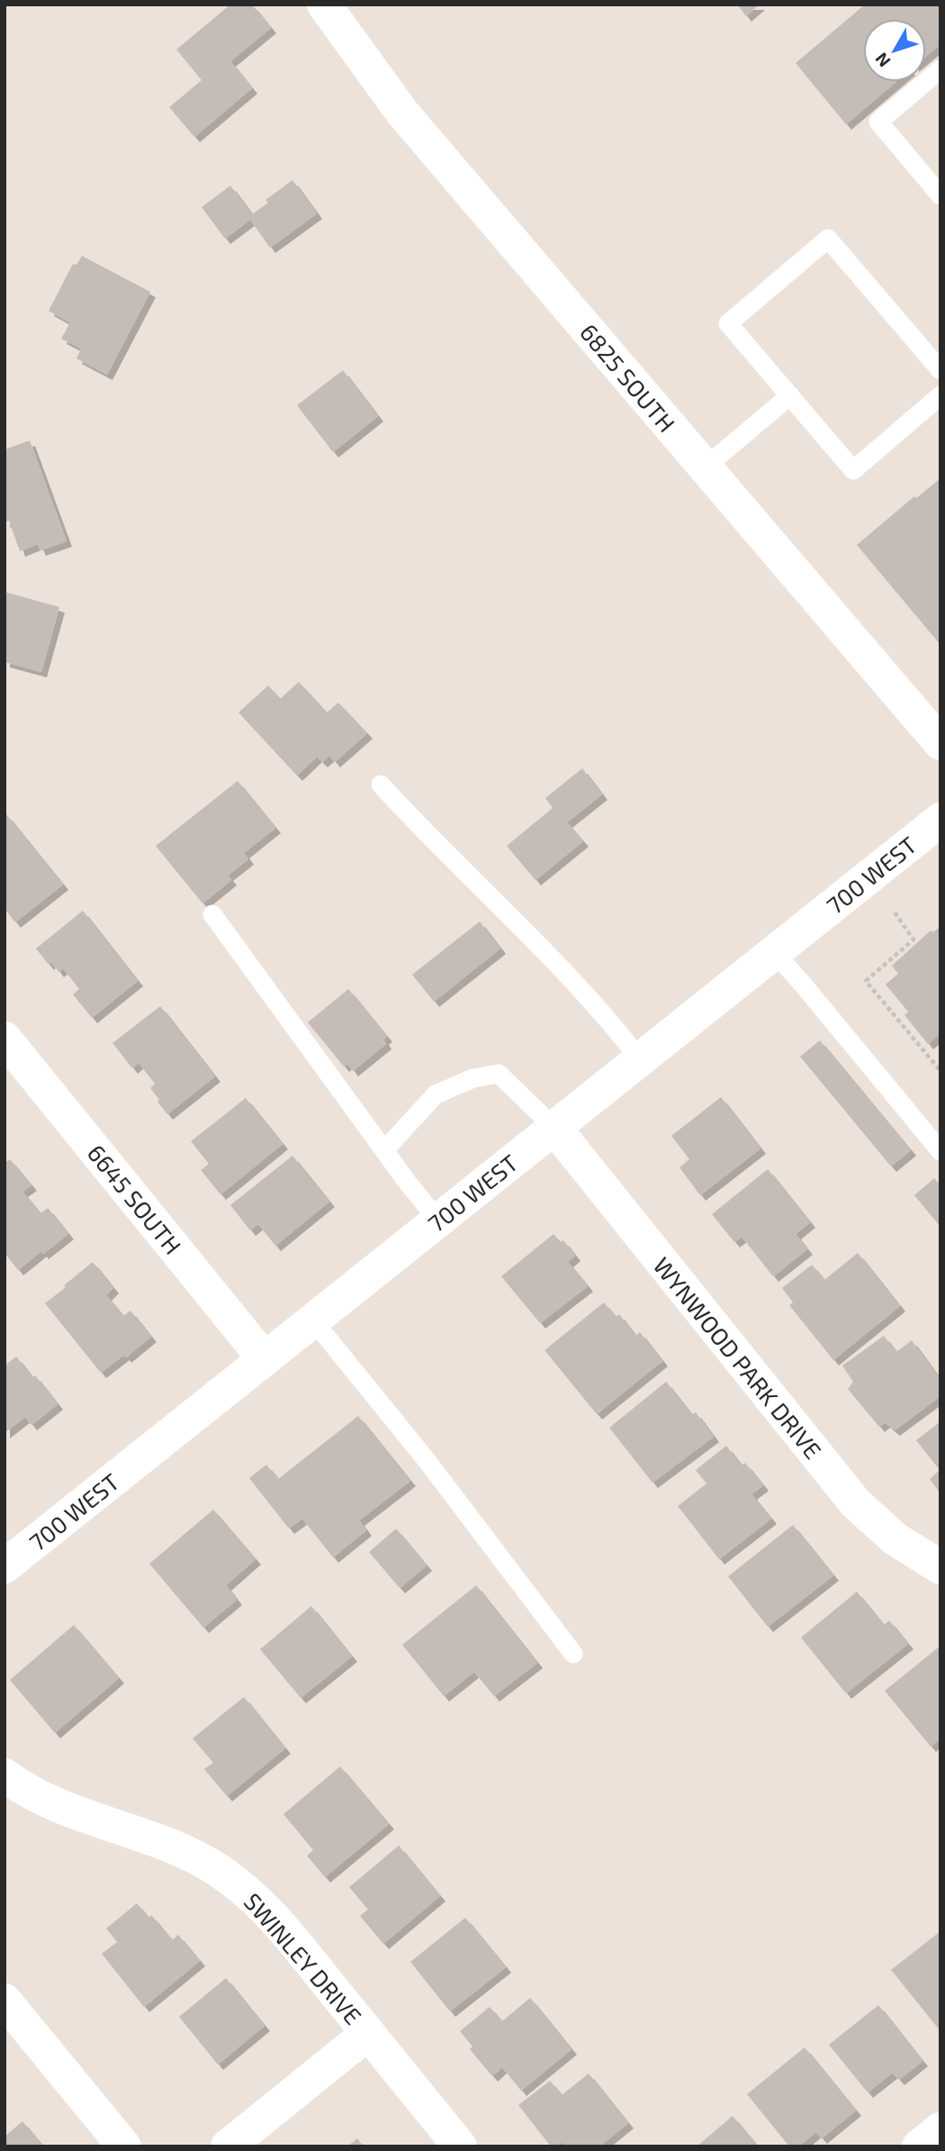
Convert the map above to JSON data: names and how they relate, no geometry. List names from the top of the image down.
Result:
{
  "streets": {
    "street": [
      "6825 SOUTH",
      "700 WEST",
      "6645 SOUTH",
      "WYNWOOD PARK DRIVE",
      "SWINLEY DRIVE"
    ]
  },
  "crossings": [
    ["700 WEST", "6645 SOUTH"],
    ["700 WEST", "WYNWOOD PARK DRIVE"]
  ],
  "north": "bottom left"
}
